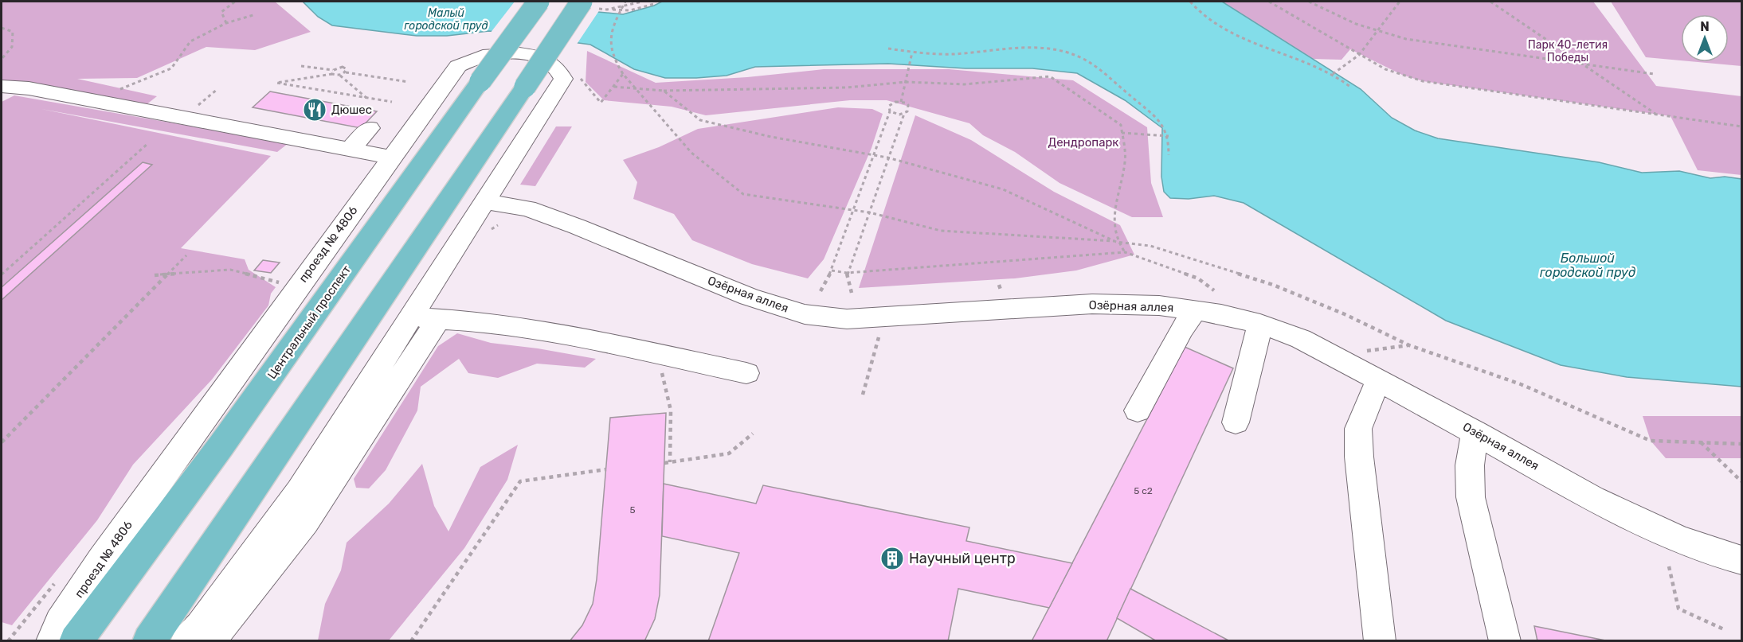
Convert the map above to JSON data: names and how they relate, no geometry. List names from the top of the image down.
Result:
{
  "streets": {
    "main road": ["Центральный проспект"],
    "street": ["проезд № 4806", "Озёрная аллея"]
  },
  "crossings": [
    ["проезд № 4806", "Озёрная аллея"]
  ],
  "water": ["Малый городской пруд", "Большой городской пруд"],
  "parks": ["Парк 40-летия Победы", "Дендропарк"],
  "places": {
    "restaurant": ["Дюшес"],
    "building": ["Научный центр"]
  },
  "house_numbers": ["5 с2", "5"],
  "north": "top"
}
